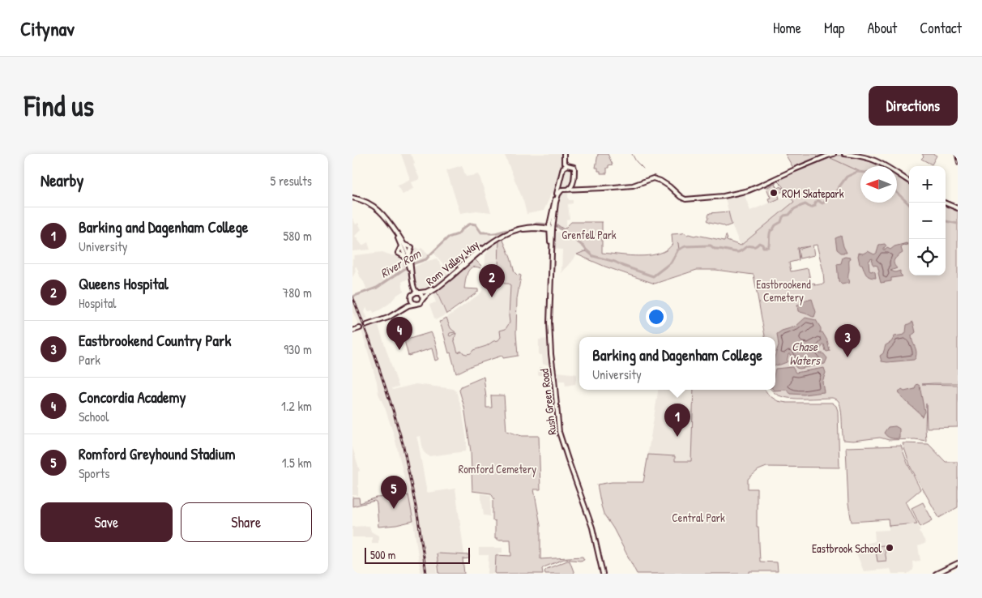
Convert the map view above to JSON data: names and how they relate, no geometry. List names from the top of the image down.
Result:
{
  "streets": {
    "main road": ["Rom Valley Way", "Rush Green Road"]
  },
  "crossings": [
    ["Rom Valley Way", "Rush Green Road"]
  ],
  "water": ["River Rom", "Chase Waters"],
  "parks": [
    "Grenfell Park",
    "Eastbrookend Cemetery",
    "Romford Cemetery",
    "Central Park"
  ],
  "places": ["ROM Skatepark", "Eastbrook School"],
  "scale_bar": "500 m",
  "north": "left",
  "page": {
    "header": "Citynav",
    "nav": [
      "Home",
      "Map",
      "About",
      "Contact"
    ],
    "buttons": [
      "Directions",
      ["Save", "Share"]
    ],
    "title": "Find us",
    "heading": ["Nearby", "5 results"],
    "map_buttons": ["+", "−"],
    "list": [
      {
        "mark": "1",
        "name": "Barking and Dagenham College",
        "note": "University",
        "value": "580 m"
      },
      {
        "mark": "2",
        "name": "Queens Hospital",
        "note": "Hospital",
        "value": "780 m"
      },
      {
        "mark": "3",
        "name": "Eastbrookend Country Park",
        "note": "Park",
        "value": "930 m"
      },
      {
        "mark": "4",
        "name": "Concordia Academy",
        "note": "School",
        "value": "1.2 km"
      },
      {
        "mark": "5",
        "name": "Romford Greyhound Stadium",
        "note": "Sports",
        "value": "1.5 km"
      }
    ],
    "pins": [
      "2",
      "4",
      "3",
      "1",
      "5"
    ],
    "popup": ["Barking and Dagenham College", "University"],
    "scale": "500 m"
  }
}
